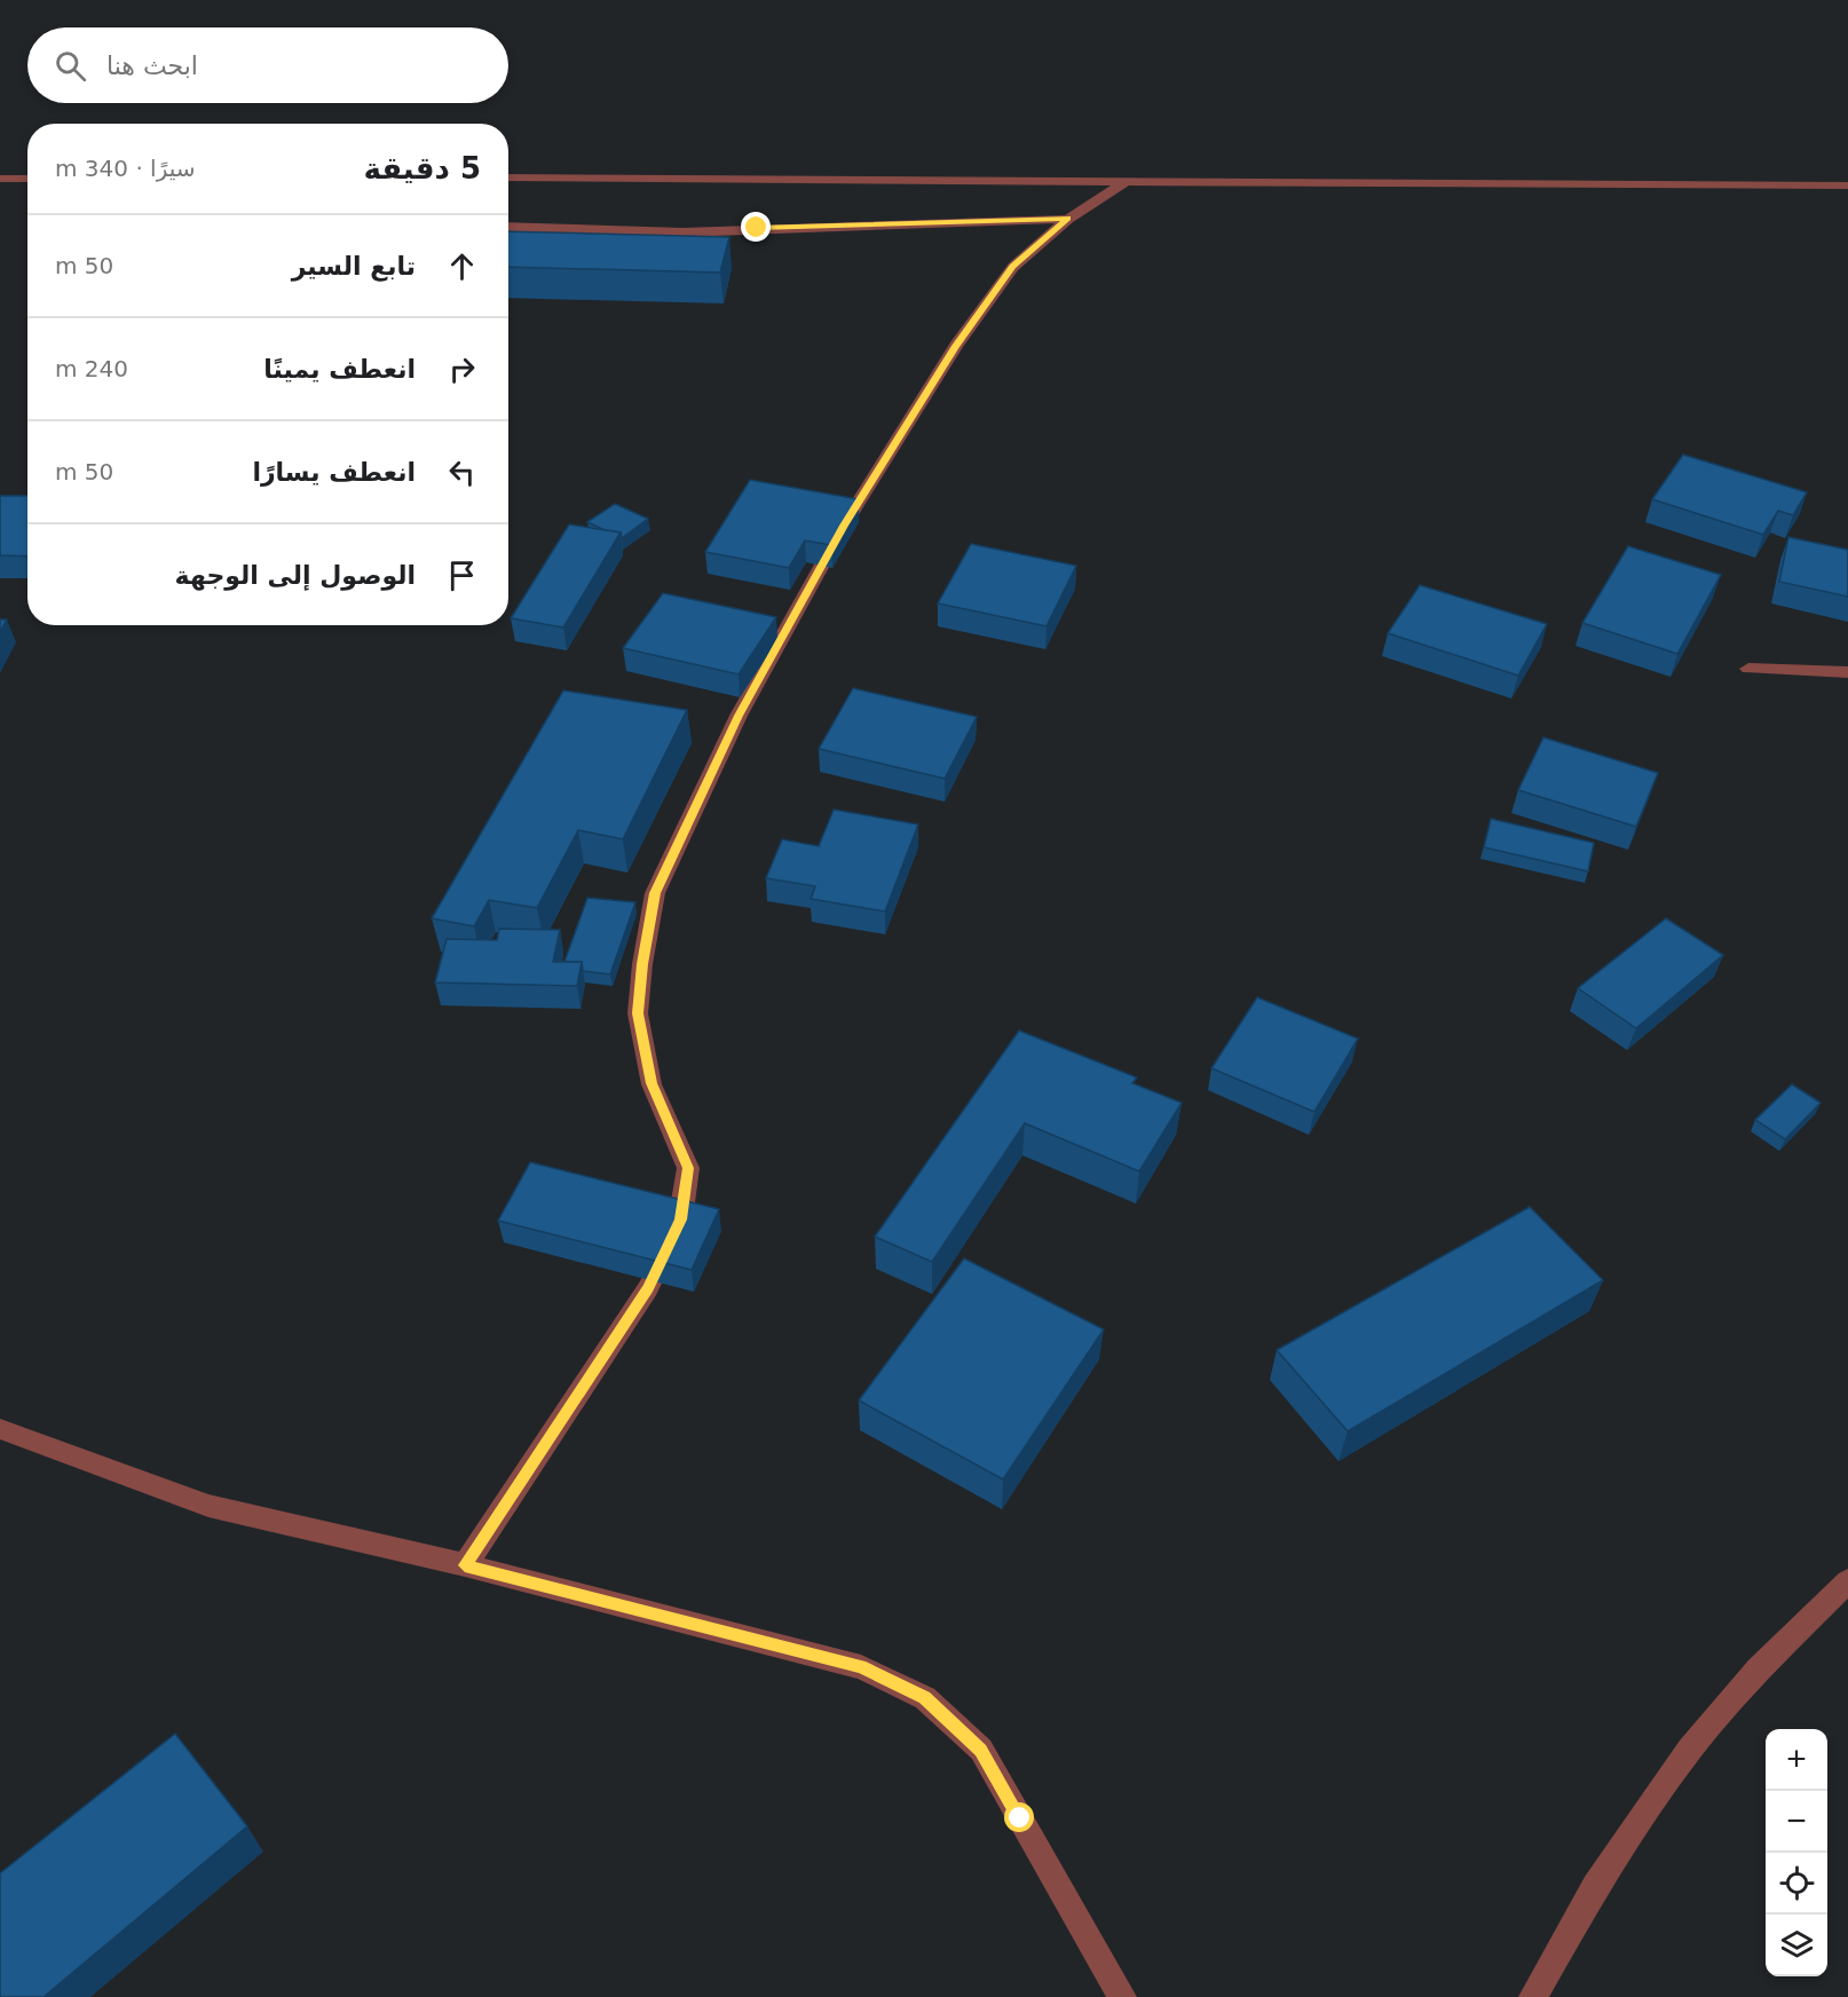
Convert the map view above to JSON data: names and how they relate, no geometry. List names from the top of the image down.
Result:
{
  "page": {
    "search": "ابحث هنا",
    "heading": ["5 دقيقة", "سيرًا · 340 m"],
    "list": [
      ["تابع السير", "50 m"],
      ["انعطف يمينًا", "240 m"],
      ["انعطف يسارًا", "50 m"],
      "الوصول إلى الوجهة"
    ],
    "map_buttons": ["+", "−"]
  }
}
